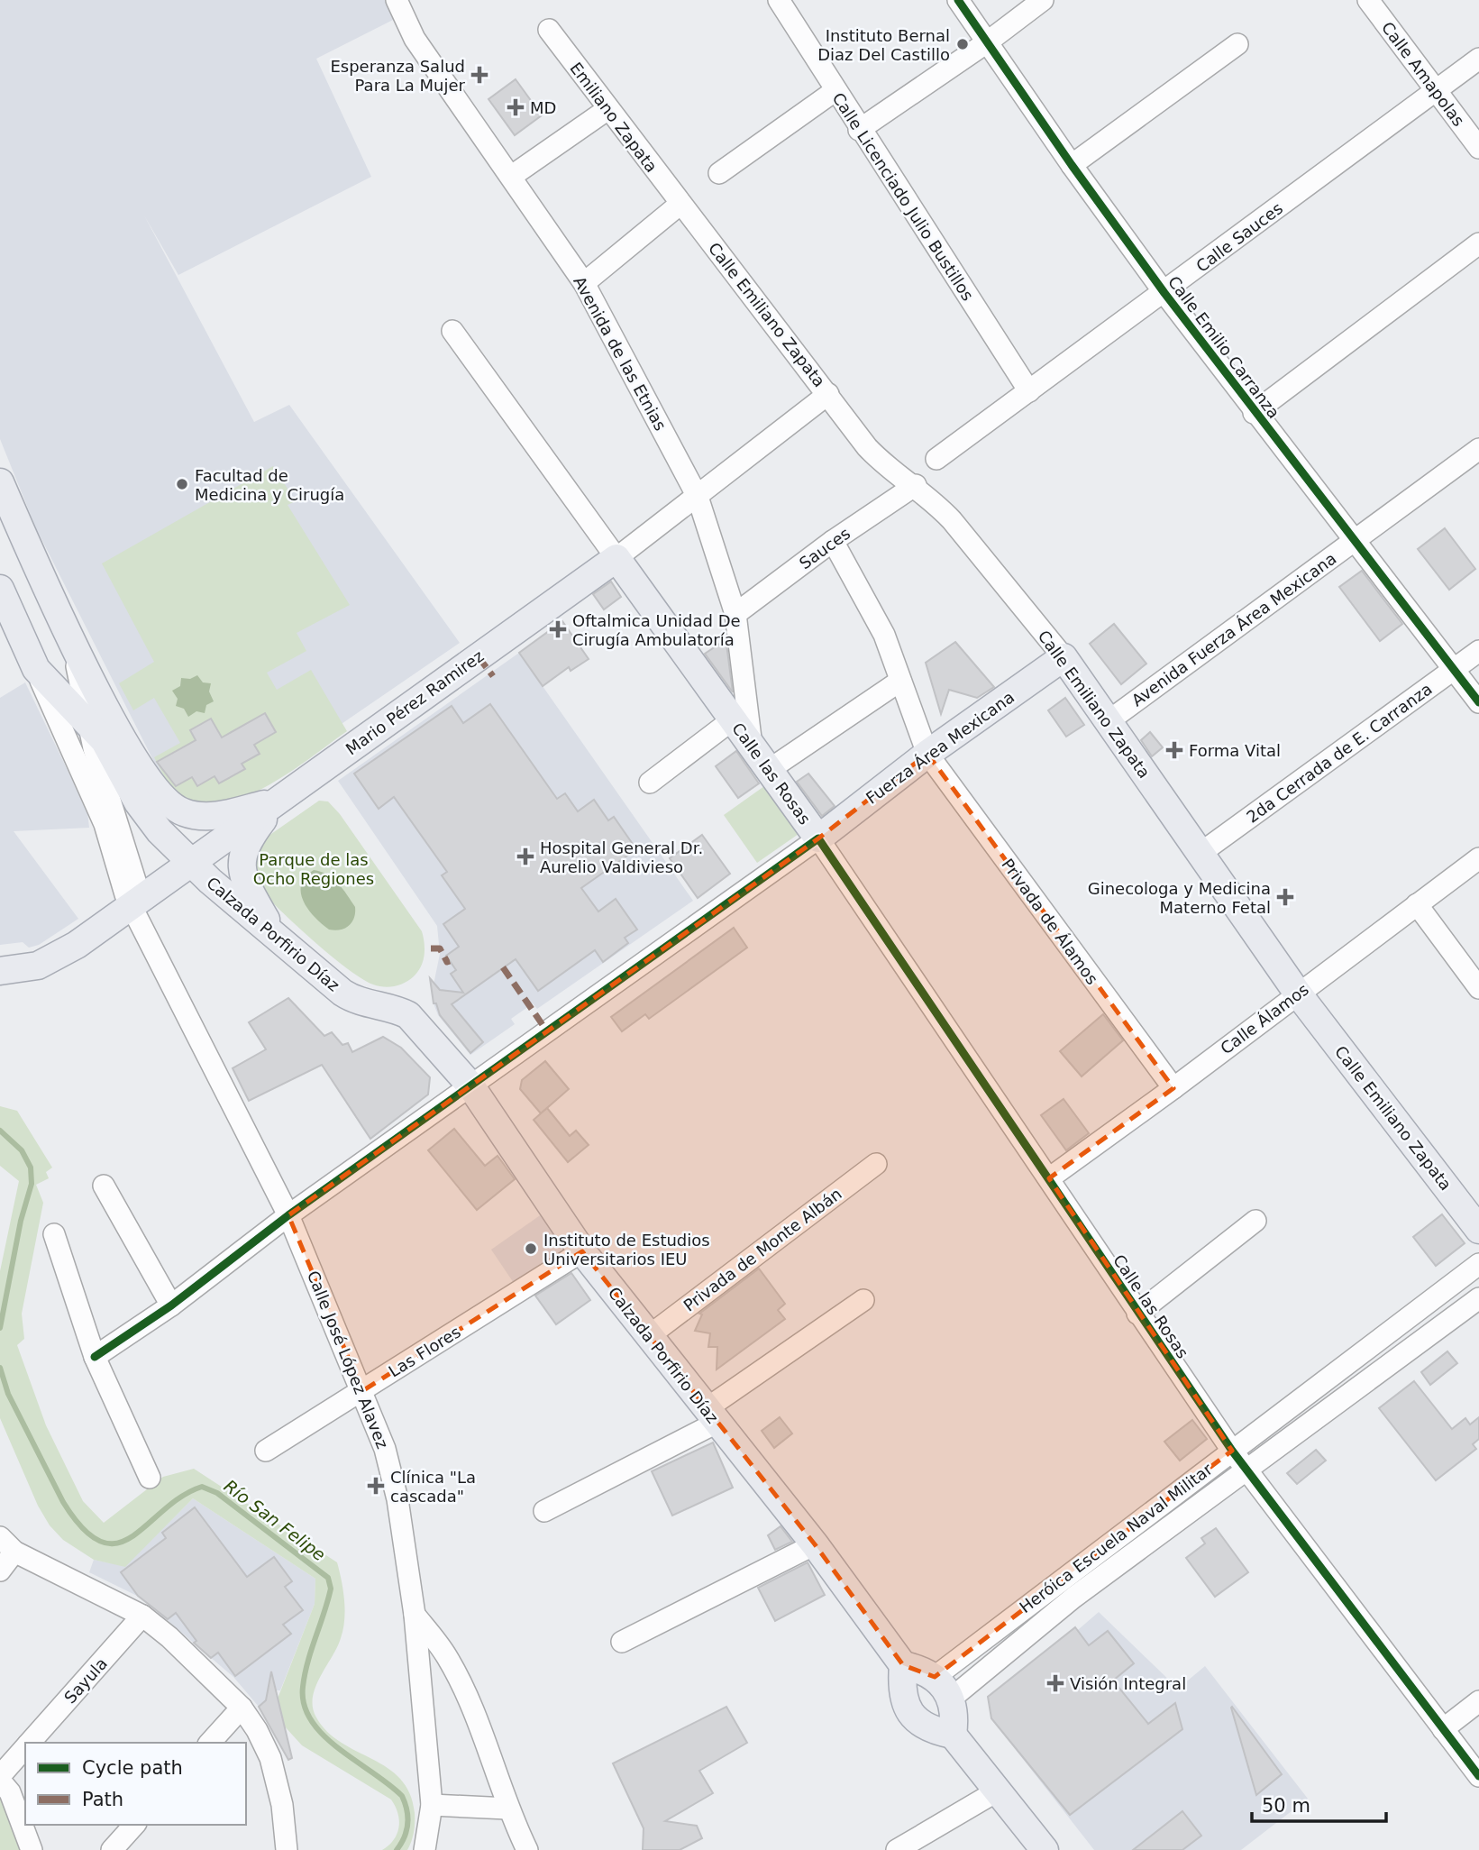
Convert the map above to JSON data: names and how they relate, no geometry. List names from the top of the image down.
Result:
{
  "streets": {
    "main road": [
      "Calle Emiliano Zapata",
      "Mario Pérez Ramirez",
      "Fuerza Área Mexicana",
      "Calle las Rosas",
      "Calzada Porfirio Díaz"
    ],
    "street": [
      "Calle Amapolas",
      "Emiliano Zapata",
      "Calle Licenciado Julio Bustillos",
      "Calle Sauces",
      "Calle Emilio Carranza",
      "Avenida de las Etnias",
      "Sauces",
      "Avenida Fuerza Área Mexicana",
      "2da Cerrada de E. Carranza",
      "Privada de Álamos",
      "Calle Álamos",
      "Privada de Monte Albán",
      "Las Flores",
      "Calle José López Alavez",
      "Heróica Escuela Naval Militar",
      "Sayula"
    ]
  },
  "crossings": [
    ["Calle Amapolas", "Calle Sauces"],
    ["Emiliano Zapata", "Calle Emiliano Zapata"],
    ["Calle Licenciado Julio Bustillos", "Calle Sauces"],
    ["Calle Sauces", "Calle Emilio Carranza"],
    ["Calle Emiliano Zapata", "Sauces"],
    ["Calle Emiliano Zapata", "Avenida Fuerza Área Mexicana"],
    ["Calle Emiliano Zapata", "Mario Pérez Ramirez"],
    ["Calle Emiliano Zapata", "Fuerza Área Mexicana"],
    ["Calle Emiliano Zapata", "2da Cerrada de E. Carranza"],
    ["Calle Emiliano Zapata", "Calle Álamos"],
    ["Calle Emilio Carranza", "Avenida Fuerza Área Mexicana"],
    ["Calle Emilio Carranza", "2da Cerrada de E. Carranza"],
    ["Avenida de las Etnias", "Sauces"],
    ["Avenida de las Etnias", "Mario Pérez Ramirez"],
    ["Avenida de las Etnias", "Calle las Rosas"],
    ["Sauces", "Privada de Álamos"],
    ["Mario Pérez Ramirez", "Calle las Rosas"],
    ["Mario Pérez Ramirez", "Calzada Porfirio Díaz"],
    ["Mario Pérez Ramirez", "Calle José López Alavez"],
    ["Fuerza Área Mexicana", "Calle las Rosas"],
    ["Fuerza Área Mexicana", "Privada de Álamos"],
    ["Calle las Rosas", "Calle Álamos"],
    ["Calle las Rosas", "Heróica Escuela Naval Militar"],
    ["Privada de Álamos", "Calle Álamos"],
    ["Calzada Porfirio Díaz", "Privada de Monte Albán"],
    ["Calzada Porfirio Díaz", "Las Flores"],
    ["Calzada Porfirio Díaz", "Calle José López Alavez"],
    ["Las Flores", "Calle José López Alavez"]
  ],
  "water": ["Río San Felipe"],
  "parks": ["Parque de las Ocho Regiones"],
  "places": {
    "other": ["Instituto Bernal Diaz Del Castillo", "Facultad de Medicina y Cirugía", "Instituto de Estudios Universitarios IEU"],
    "health": [
      "Esperanza Salud Para La Mujer",
      "MD",
      "Oftalmica Unidad De Cirugía Ambulatoría",
      "Forma Vital",
      "Hospital General Dr. Aurelio Valdivieso",
      "Ginecologa y Medicina Materno Fetal",
      "Clínica \"La cascada\"",
      "Visión Integral"
    ]
  },
  "legend": ["Cycle path", "Path"],
  "scale_bar": "50 m"
}
